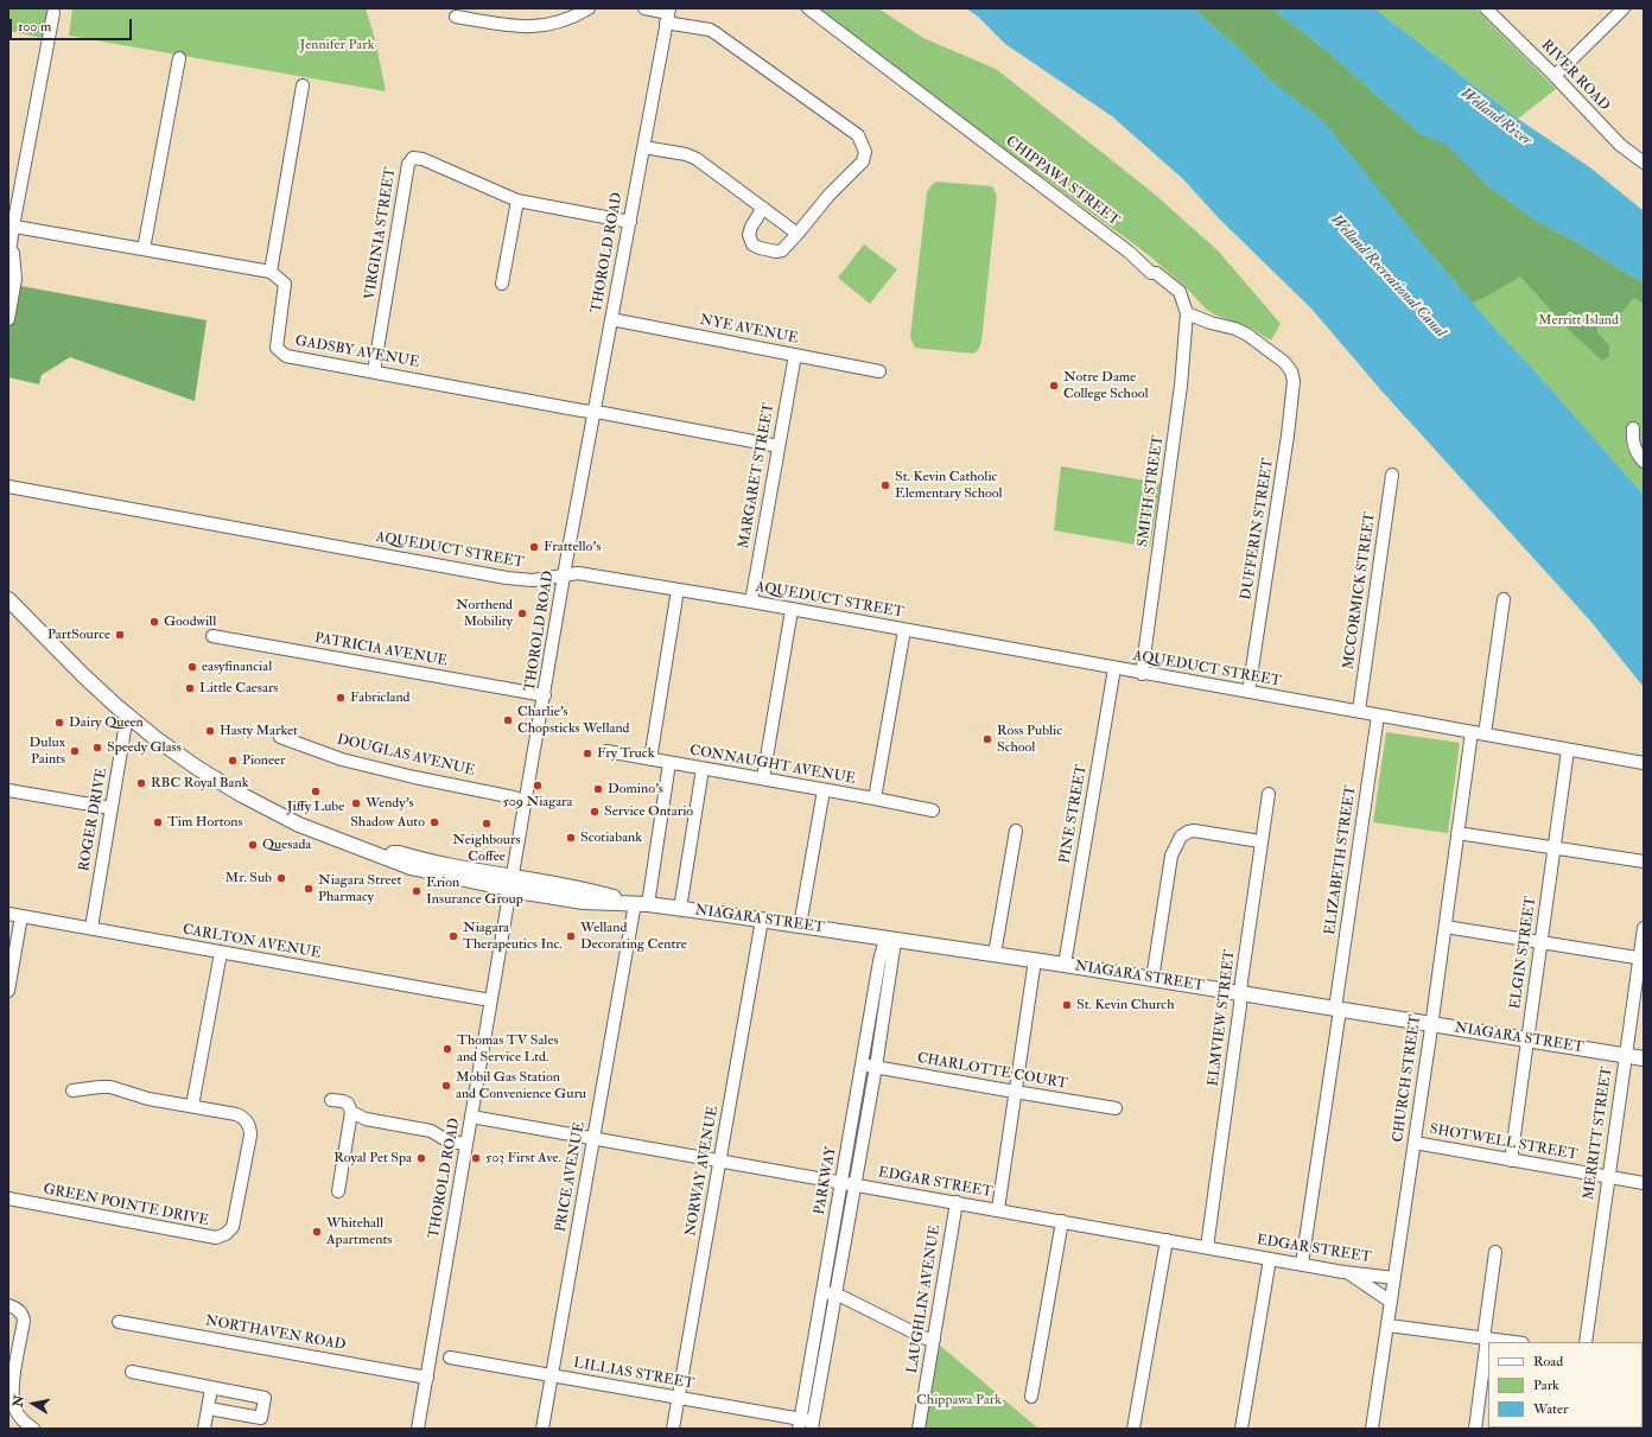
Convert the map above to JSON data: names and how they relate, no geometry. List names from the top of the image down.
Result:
{
  "streets": {
    "main road": ["NIAGARA STREET"],
    "street": [
      "RIVER ROAD",
      "CHIPPAWA STREET",
      "VIRGINIA STREET",
      "THOROLD ROAD",
      "NYE AVENUE",
      "GADSBY AVENUE",
      "MARGARET STREET",
      "SMITH STREET",
      "DUFFERIN STREET",
      "AQUEDUCT STREET",
      "MCCORMICK STREET",
      "PATRICIA AVENUE",
      "DOUGLAS AVENUE",
      "CONNAUGHT AVENUE",
      "PINE STREET",
      "ROGER DRIVE",
      "ELIZABETH STREET",
      "CARLTON AVENUE",
      "ELGIN STREET",
      "ELMVIEW STREET",
      "CHARLOTTE COURT",
      "CHURCH STREET",
      "MERRITT STREET",
      "SHOTWELL STREET",
      "NORWAY AVENUE",
      "PRICE AVENUE",
      "PARKWAY",
      "EDGAR STREET",
      "GREEN POINTE DRIVE",
      "LAUGHLIN AVENUE",
      "NORTHAVEN ROAD",
      "LILLIAS STREET"
    ]
  },
  "crossings": [
    ["CHIPPAWA STREET", "SMITH STREET"],
    ["CHIPPAWA STREET", "DUFFERIN STREET"],
    ["VIRGINIA STREET", "THOROLD ROAD"],
    ["VIRGINIA STREET", "GADSBY AVENUE"],
    ["THOROLD ROAD", "NYE AVENUE"],
    ["THOROLD ROAD", "GADSBY AVENUE"],
    ["THOROLD ROAD", "AQUEDUCT STREET"],
    ["THOROLD ROAD", "PATRICIA AVENUE"],
    ["THOROLD ROAD", "DOUGLAS AVENUE"],
    ["THOROLD ROAD", "NIAGARA STREET"],
    ["THOROLD ROAD", "CARLTON AVENUE"],
    ["THOROLD ROAD", "EDGAR STREET"],
    ["THOROLD ROAD", "NORTHAVEN ROAD"],
    ["NYE AVENUE", "MARGARET STREET"],
    ["GADSBY AVENUE", "MARGARET STREET"],
    ["MARGARET STREET", "AQUEDUCT STREET"],
    ["SMITH STREET", "DUFFERIN STREET"],
    ["SMITH STREET", "AQUEDUCT STREET"],
    ["DUFFERIN STREET", "AQUEDUCT STREET"],
    ["AQUEDUCT STREET", "MCCORMICK STREET"],
    ["AQUEDUCT STREET", "PINE STREET"],
    ["AQUEDUCT STREET", "ELIZABETH STREET"],
    ["AQUEDUCT STREET", "ELGIN STREET"],
    ["AQUEDUCT STREET", "CHURCH STREET"],
    ["CONNAUGHT AVENUE", "PRICE AVENUE"],
    ["PINE STREET", "NIAGARA STREET"],
    ["ROGER DRIVE", "NIAGARA STREET"],
    ["ROGER DRIVE", "CARLTON AVENUE"],
    ["ELIZABETH STREET", "NIAGARA STREET"],
    ["ELIZABETH STREET", "EDGAR STREET"],
    ["NIAGARA STREET", "ELGIN STREET"],
    ["NIAGARA STREET", "ELMVIEW STREET"],
    ["NIAGARA STREET", "CHURCH STREET"],
    ["NIAGARA STREET", "MERRITT STREET"],
    ["NIAGARA STREET", "NORWAY AVENUE"],
    ["NIAGARA STREET", "PRICE AVENUE"],
    ["NIAGARA STREET", "PARKWAY"],
    ["ELGIN STREET", "SHOTWELL STREET"],
    ["ELMVIEW STREET", "EDGAR STREET"],
    ["CHARLOTTE COURT", "PARKWAY"],
    ["CHURCH STREET", "SHOTWELL STREET"],
    ["CHURCH STREET", "EDGAR STREET"],
    ["MERRITT STREET", "SHOTWELL STREET"],
    ["NORWAY AVENUE", "EDGAR STREET"],
    ["NORWAY AVENUE", "LILLIAS STREET"],
    ["PRICE AVENUE", "EDGAR STREET"],
    ["PRICE AVENUE", "LILLIAS STREET"],
    ["PARKWAY", "EDGAR STREET"],
    ["PARKWAY", "LILLIAS STREET"],
    ["EDGAR STREET", "LAUGHLIN AVENUE"]
  ],
  "water": ["Welland River", "Welland Recreational Canal"],
  "parks": ["Jennifer Park", "Merritt Island", "Chippawa Park"],
  "places": [
    "Notre Dame College School",
    "St. Kevin Catholic Elementary School",
    "Frattello's",
    "Northend Mobility",
    "Goodwill",
    "PartSource",
    "easyfinancial",
    "Little Caesars",
    "Fabricland",
    "Charlie's Chopsticks Welland",
    "Dairy Queen",
    "Hasty Market",
    "Ross Public School",
    "Speedy Glass",
    "Dulux Paints",
    "Fry Truck",
    "Pioneer",
    "RBC Royal Bank",
    "509 Niagara",
    "Domino's",
    "Jiffy Lube",
    "Wendy's",
    "Service Ontario",
    "Tim Hortons",
    "Shadow Auto",
    "Neighbours Coffee",
    "Scotiabank",
    "Quesada",
    "Mr. Sub",
    "Niagara Street Pharmacy",
    "Erion Insurance Group",
    "Niagara Therapeutics Inc.",
    "Welland Decorating Centre",
    "St. Kevin Church",
    "Thomas TV Sales and Service Ltd.",
    "Mobil Gas Station and Convenience Guru",
    "Royal Pet Spa",
    "503 First Ave.",
    "Whitehall Apartments"
  ],
  "legend": ["Road", "Park", "Water"],
  "scale_bar": "100 m",
  "north": "left"
}
